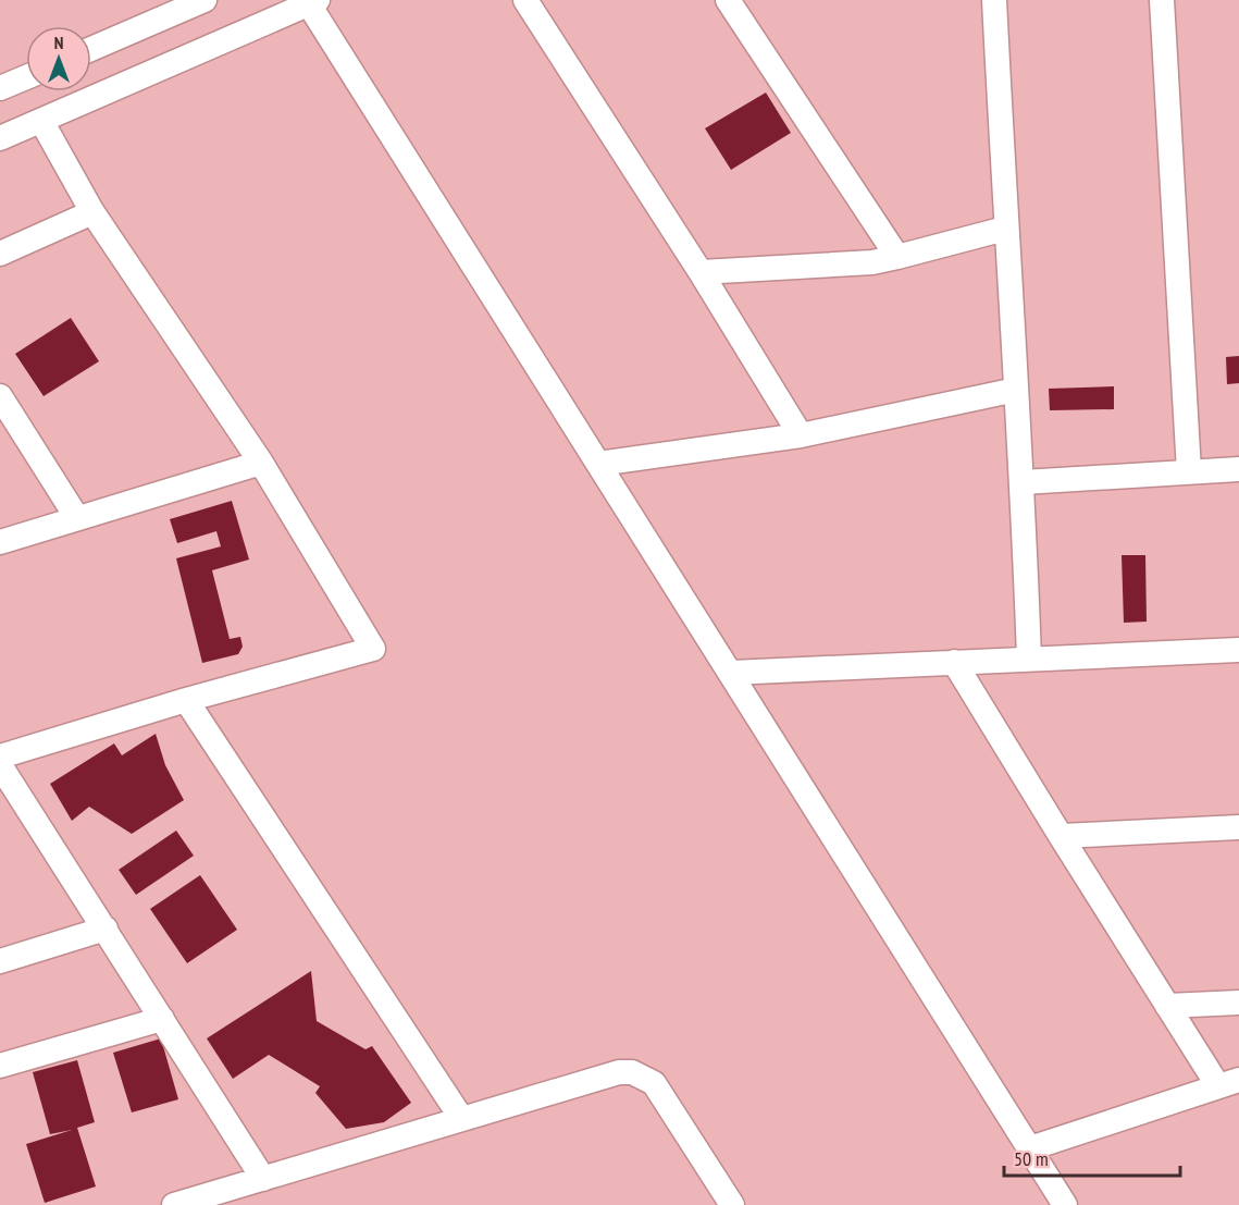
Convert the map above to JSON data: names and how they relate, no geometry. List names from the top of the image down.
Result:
{
  "scale_bar": "50 m",
  "north": "top"
}
